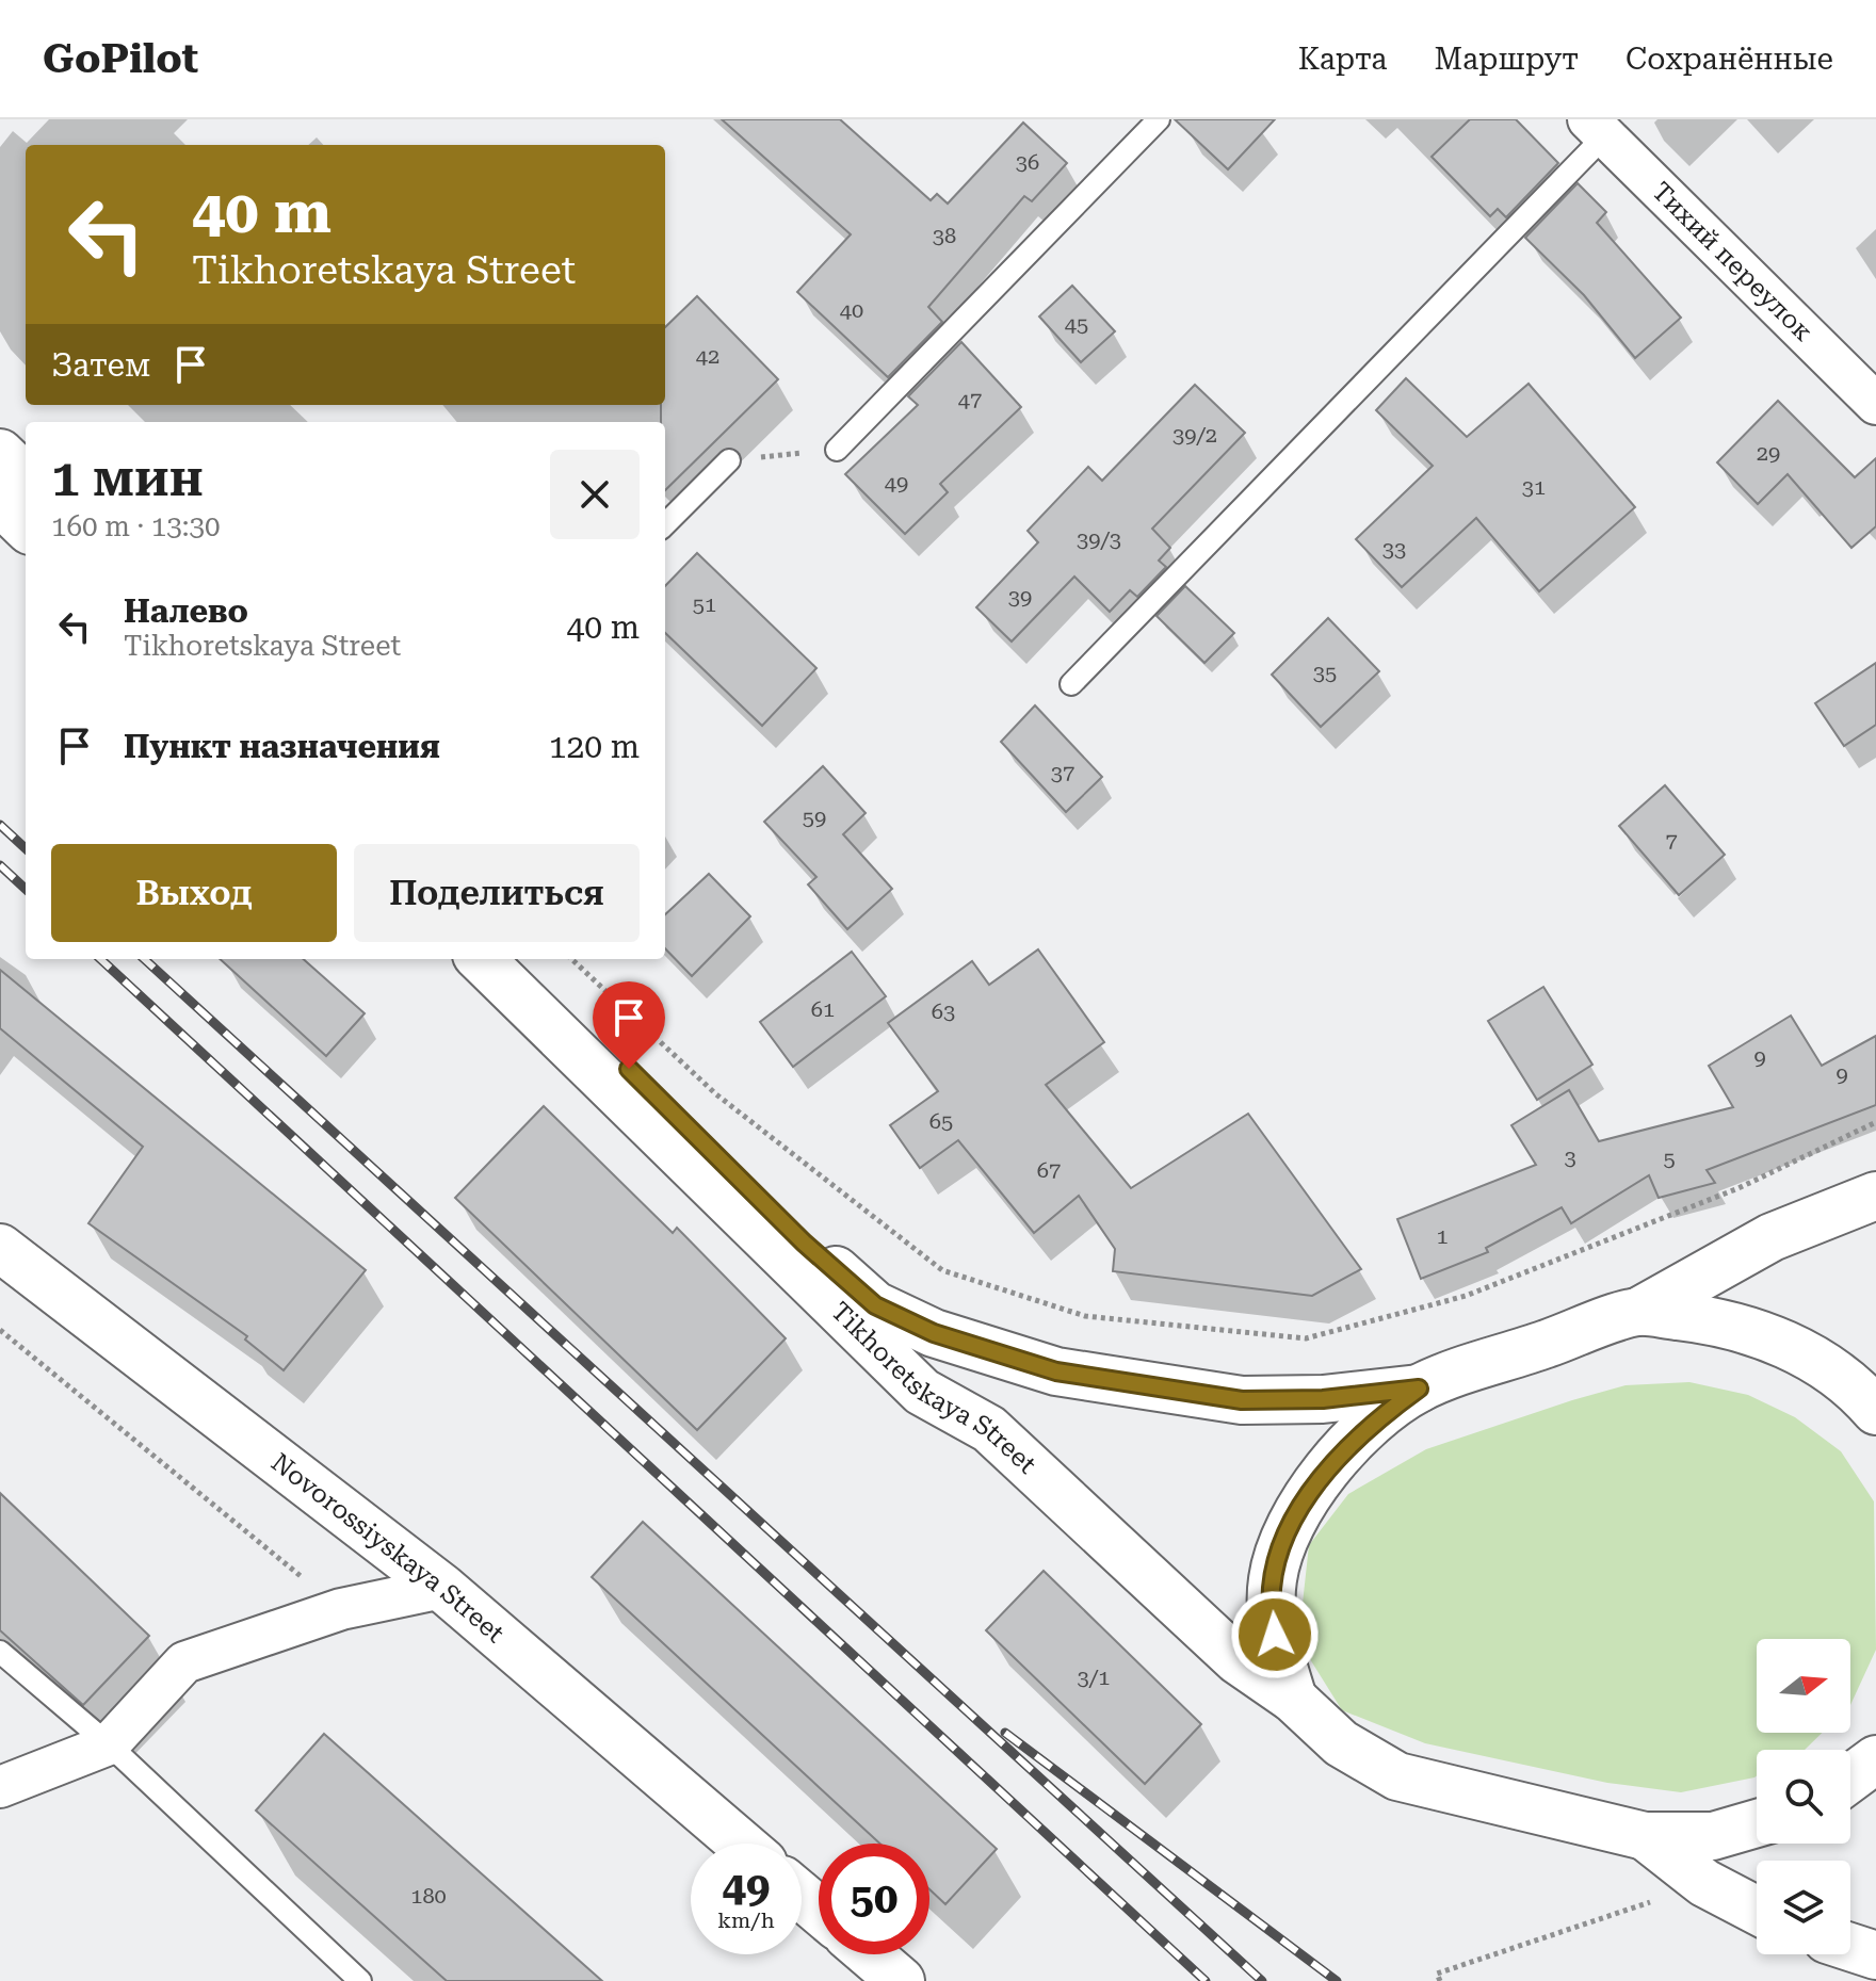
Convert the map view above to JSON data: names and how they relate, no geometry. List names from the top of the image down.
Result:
{
  "streets": {
    "main road": ["Tikhoretskaya Street", "Novorossiyskaya Street"],
    "street": ["Тихий переулок"]
  },
  "house_numbers": [
    "36",
    "38",
    "40",
    "45",
    "42",
    "47",
    "39/2",
    "29",
    "49",
    "31",
    "39/3",
    "33",
    "39",
    "51",
    "35",
    "37",
    "59",
    "7",
    "61",
    "63",
    "9",
    "9",
    "65",
    "3",
    "5",
    "67",
    "1",
    "3/1",
    "180"
  ],
  "north": "right",
  "page": {
    "header": "GoPilot",
    "nav": ["Карта", "Маршрут", "Сохранённые"],
    "turn": ["40 m", "Tikhoretskaya Street"],
    "then": "Затем",
    "heading": ["1 мин", "160 m · 13:30"],
    "list": [
      {
        "name": "Налево",
        "note": "Tikhoretskaya Street",
        "value": "40 m"
      },
      {
        "name": "Пункт назначения",
        "value": "120 m"
      }
    ],
    "buttons": ["Выход", "Поделиться"],
    "speed": "49 km/h",
    "limit": "50"
  }
}
